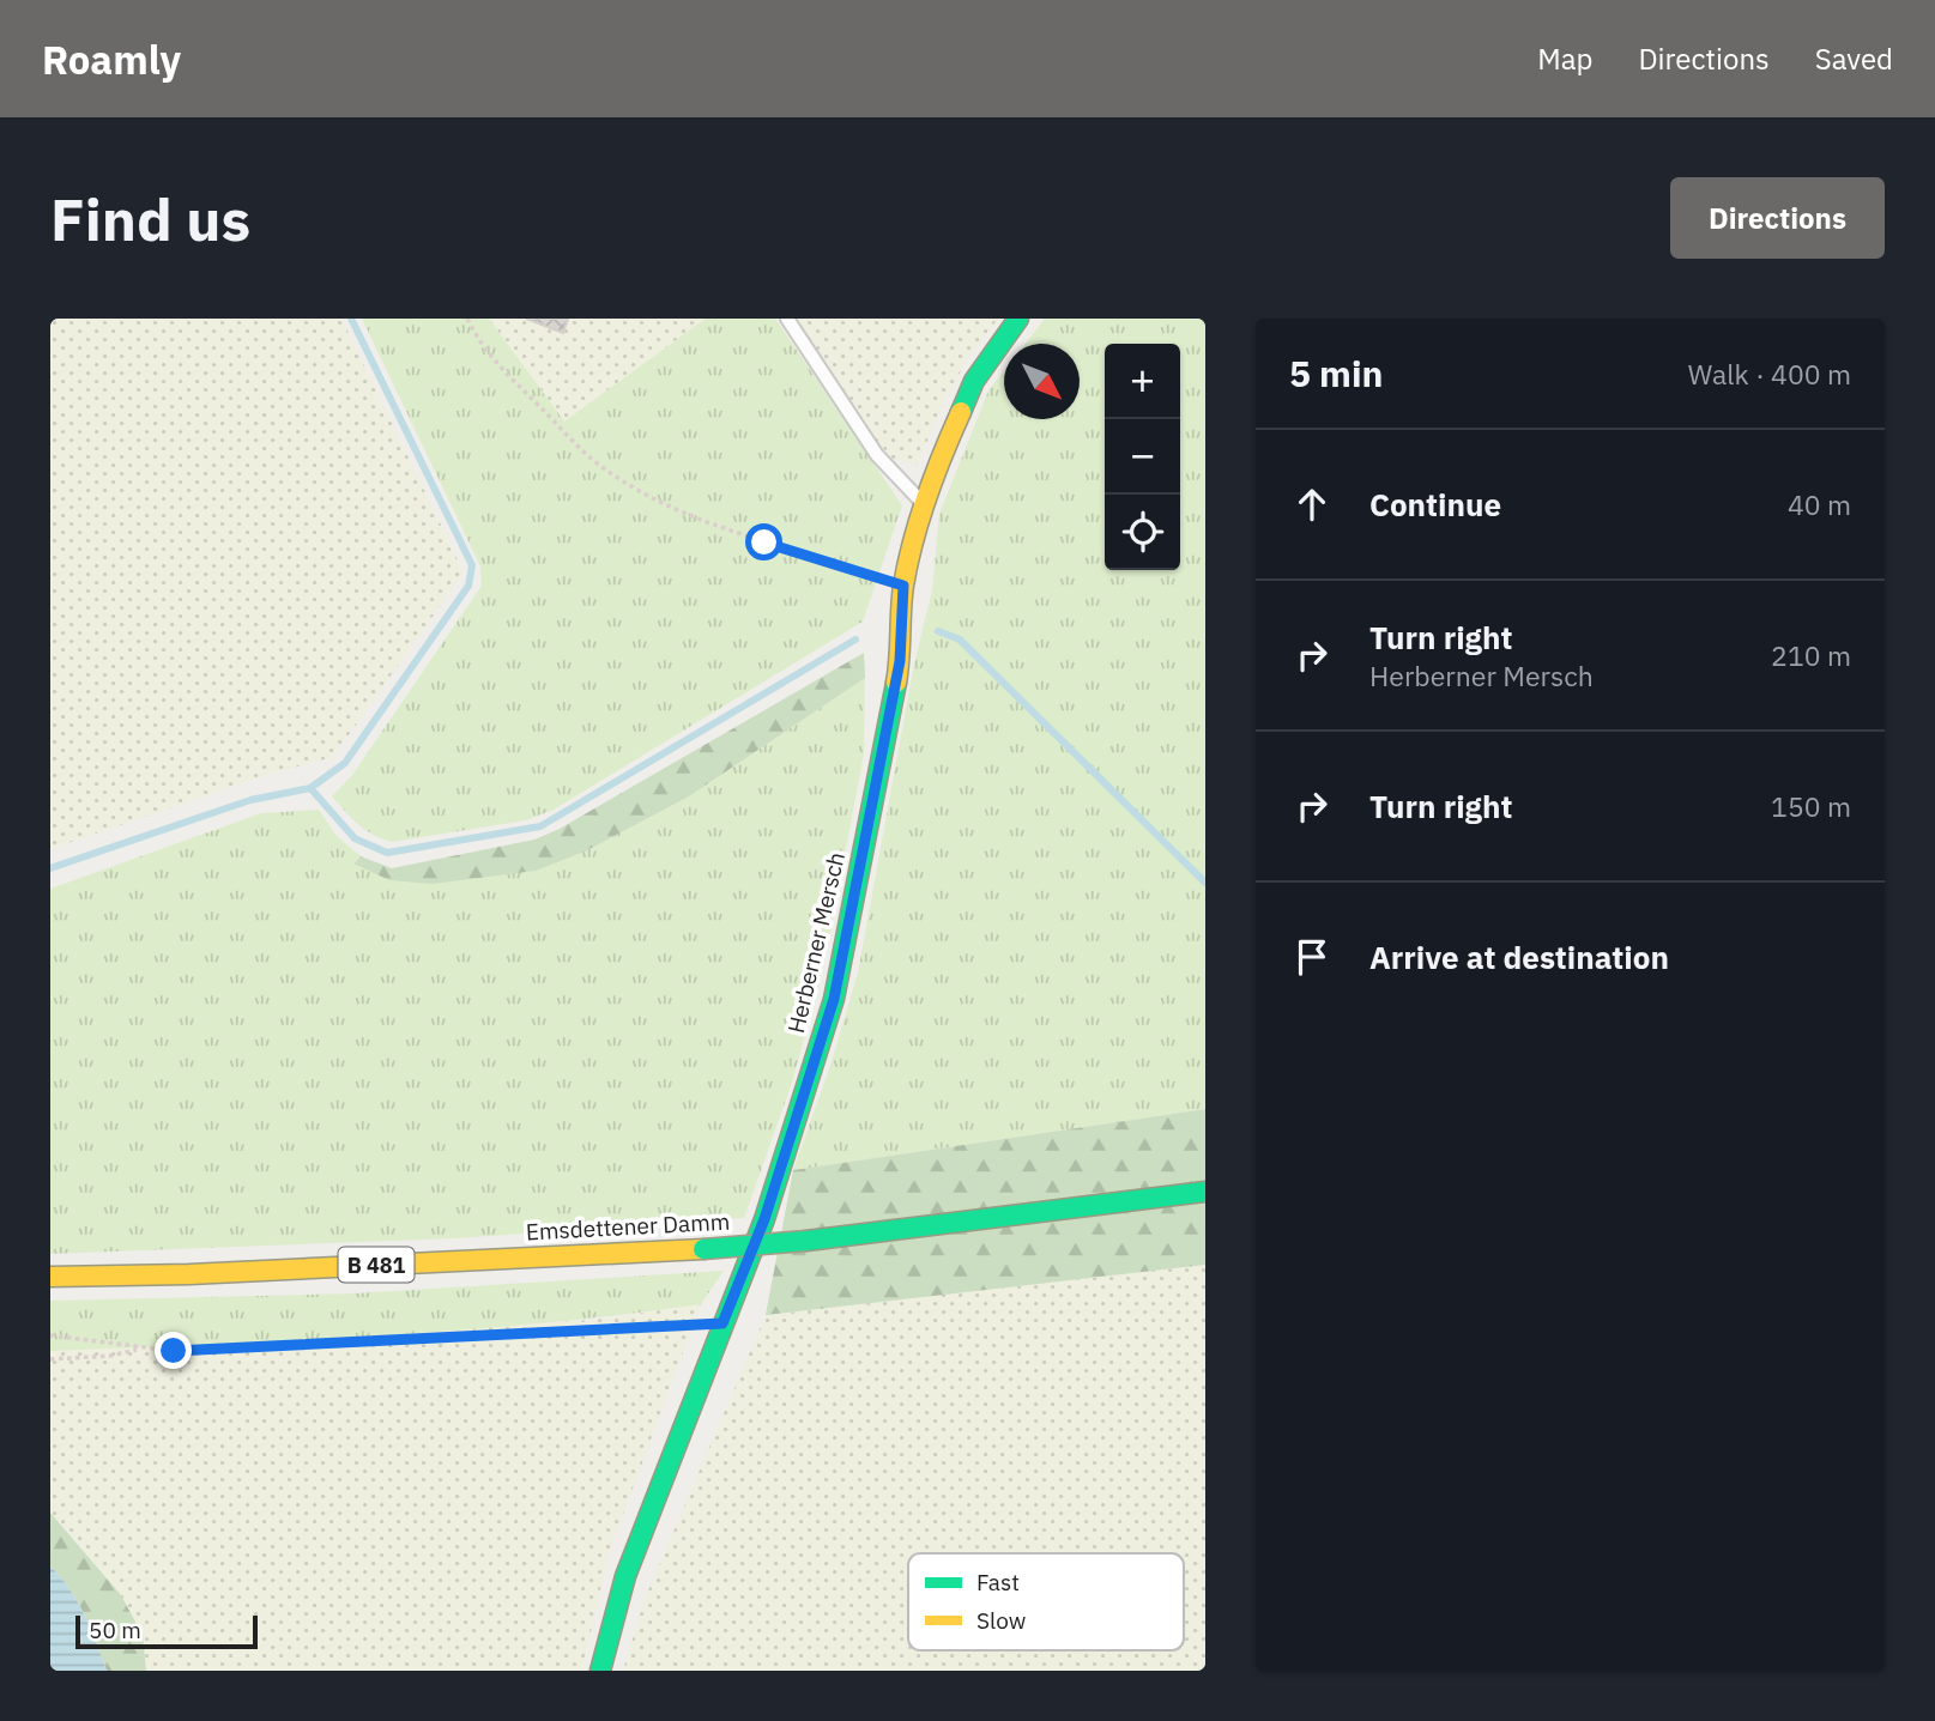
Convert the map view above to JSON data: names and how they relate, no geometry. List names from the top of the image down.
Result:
{
  "streets": {
    "street": ["Herberner Mersch", "Emsdettener Damm", "B 481"]
  },
  "legend": ["Fast", "Slow"],
  "scale_bar": "50 m",
  "north": "bottom right",
  "page": {
    "header": "Roamly",
    "nav": ["Map", "Directions", "Saved"],
    "buttons": "Directions",
    "title": "Find us",
    "heading": ["5 min", "Walk · 400 m"],
    "map_buttons": ["+", "−"],
    "list": [
      ["Continue", "40 m"],
      ["Turn right", "Herberner Mersch", "210 m"],
      ["Turn right", "150 m"],
      "Arrive at destination"
    ],
    "scale": "50 m"
  }
}
